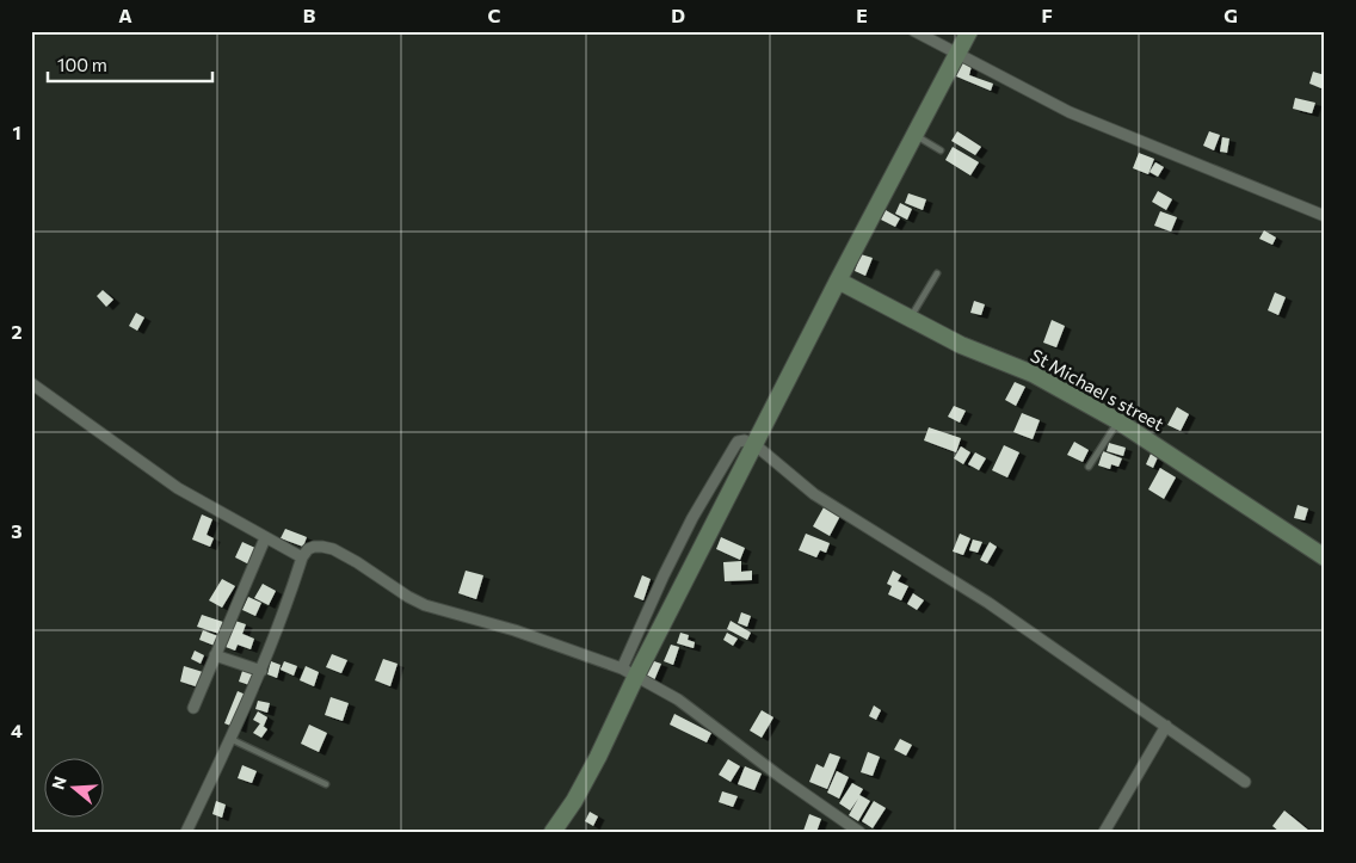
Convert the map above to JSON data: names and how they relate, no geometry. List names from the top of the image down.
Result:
{
  "streets": {
    "street": ["St Michael s street"]
  },
  "scale_bar": "100 m",
  "north": "left",
  "grid": {
    "columns": [
      "A",
      "B",
      "C",
      "D",
      "E",
      "F",
      "G"
    ],
    "rows": [
      "1",
      "2",
      "3",
      "4"
    ]
  }
}
